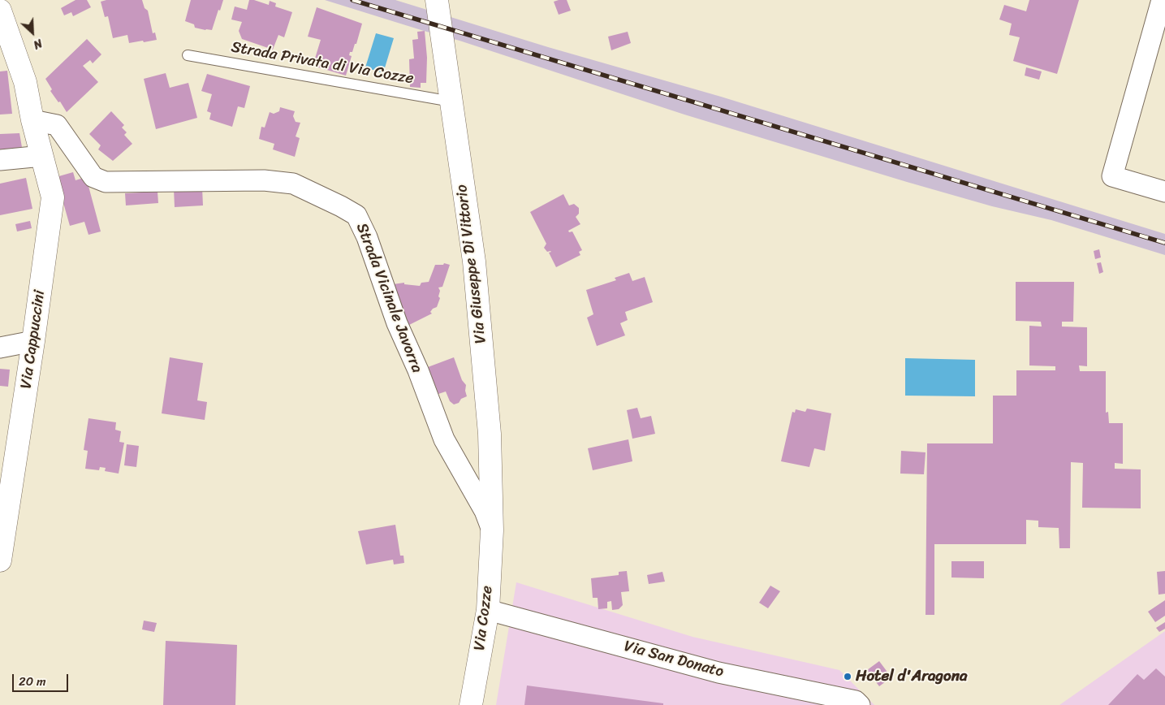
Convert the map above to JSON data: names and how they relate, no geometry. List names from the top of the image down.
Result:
{
  "streets": {
    "street": [
      "Via Giuseppe Di Vittorio",
      "Strada Vicinale Javorra",
      "Via Cappuccini",
      "Via Cozze",
      "Via San Donato"
    ],
    "lane": ["Strada Privata di Via Cozze"]
  },
  "crossings": [
    ["Strada Privata di Via Cozze", "Via Giuseppe Di Vittorio"],
    ["Via Giuseppe Di Vittorio", "Strada Vicinale Javorra"],
    ["Via Giuseppe Di Vittorio", "Via Cozze"],
    ["Strada Vicinale Javorra", "Via Cappuccini"],
    ["Strada Vicinale Javorra", "Via Cozze"],
    ["Via Cozze", "Via San Donato"]
  ],
  "places": ["Hotel d'Aragona"],
  "scale_bar": "20 m",
  "north": "bottom right"
}
